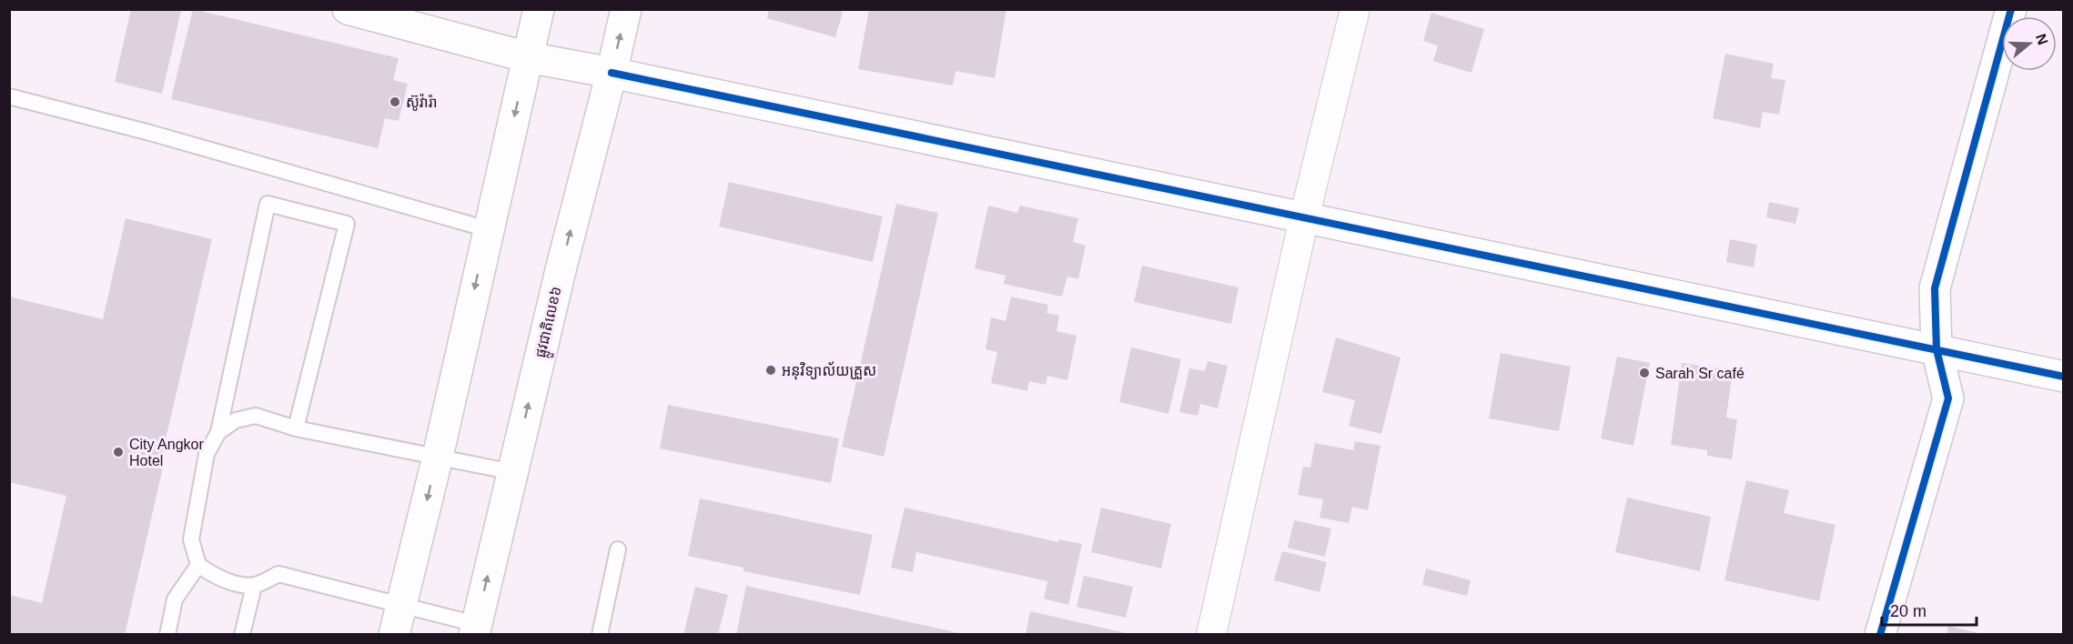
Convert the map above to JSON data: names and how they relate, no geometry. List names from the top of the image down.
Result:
{
  "streets": {
    "main road": ["ផ្លូវជាតិលេខ៦"]
  },
  "places": [
    "ស៊ូវ៉ារ៉ា",
    "អនុវិទ្យាល័យគ្រួស",
    "Sarah Sr café",
    "City Angkor Hotel"
  ],
  "scale_bar": "20 m",
  "north": "right"
}
